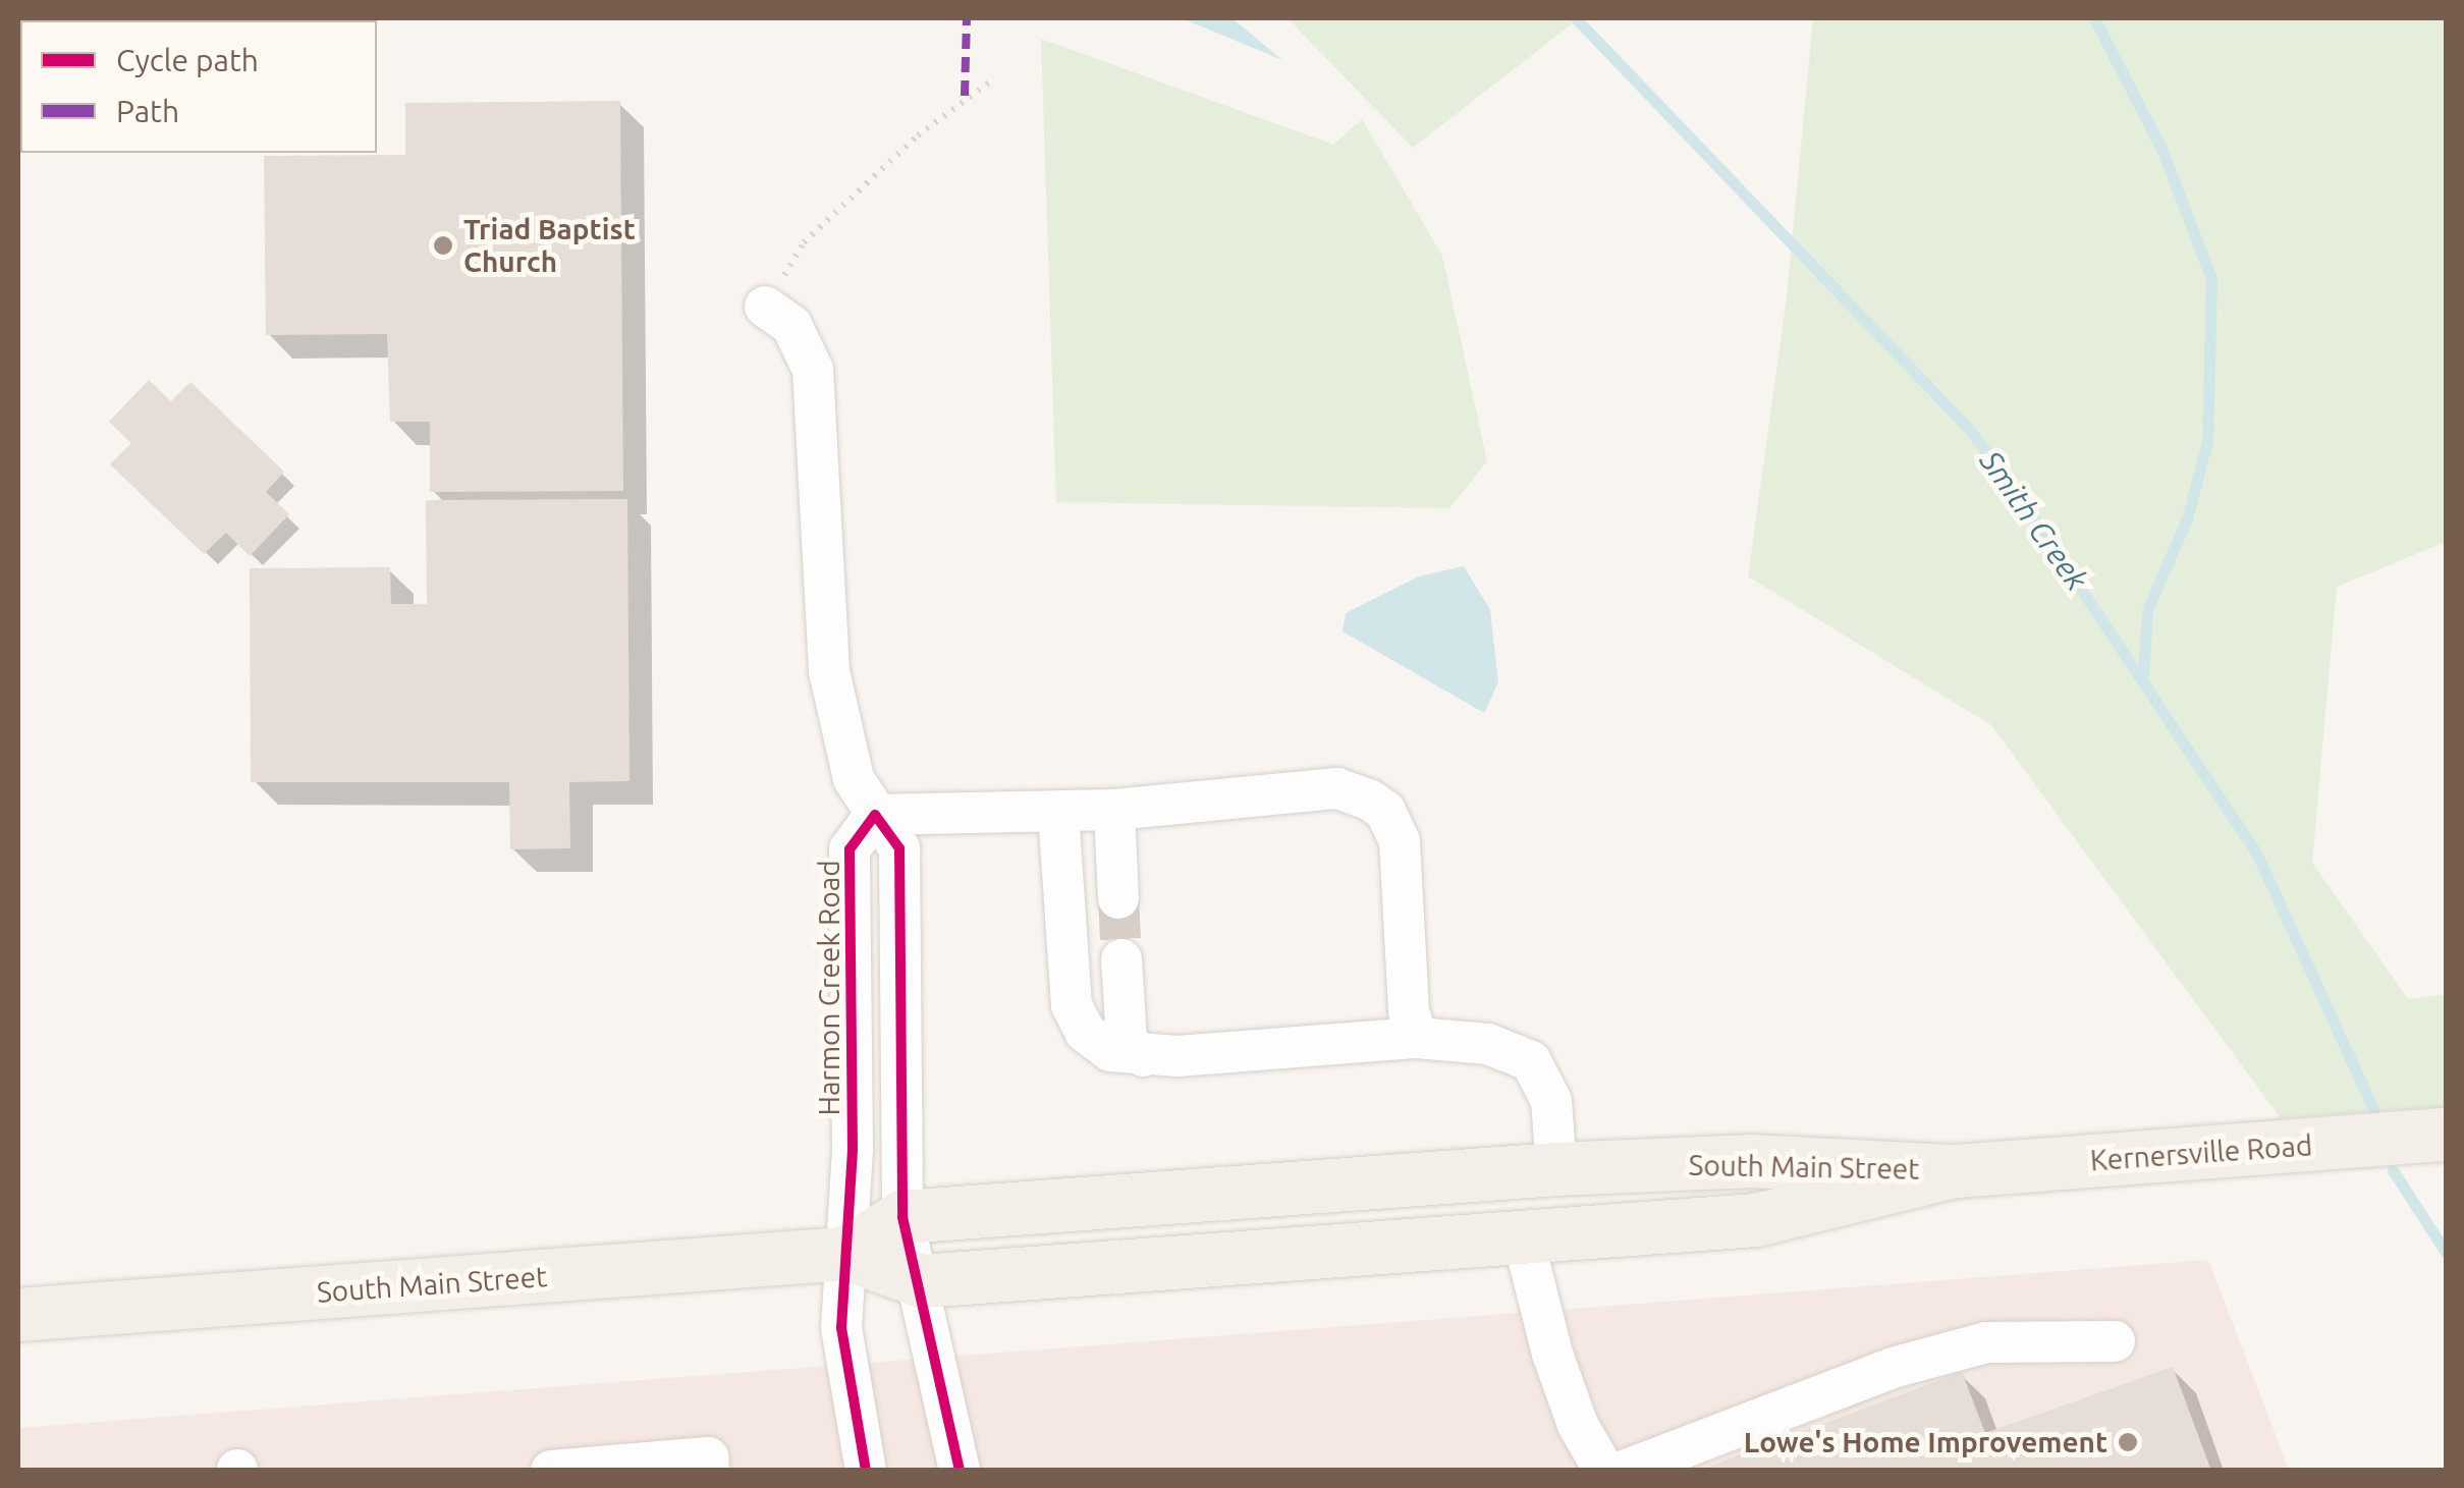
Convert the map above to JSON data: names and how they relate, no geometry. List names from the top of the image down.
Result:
{
  "streets": {
    "main road": ["Kernersville Road", "South Main Street"],
    "street": ["Harmon Creek Road"]
  },
  "crossings": [
    ["Harmon Creek Road", "South Main Street"],
    ["Kernersville Road", "South Main Street"]
  ],
  "water": ["Smith Creek"],
  "places": ["Triad Baptist Church", "Lowe's Home Improvement"],
  "legend": ["Cycle path", "Path"]
}
